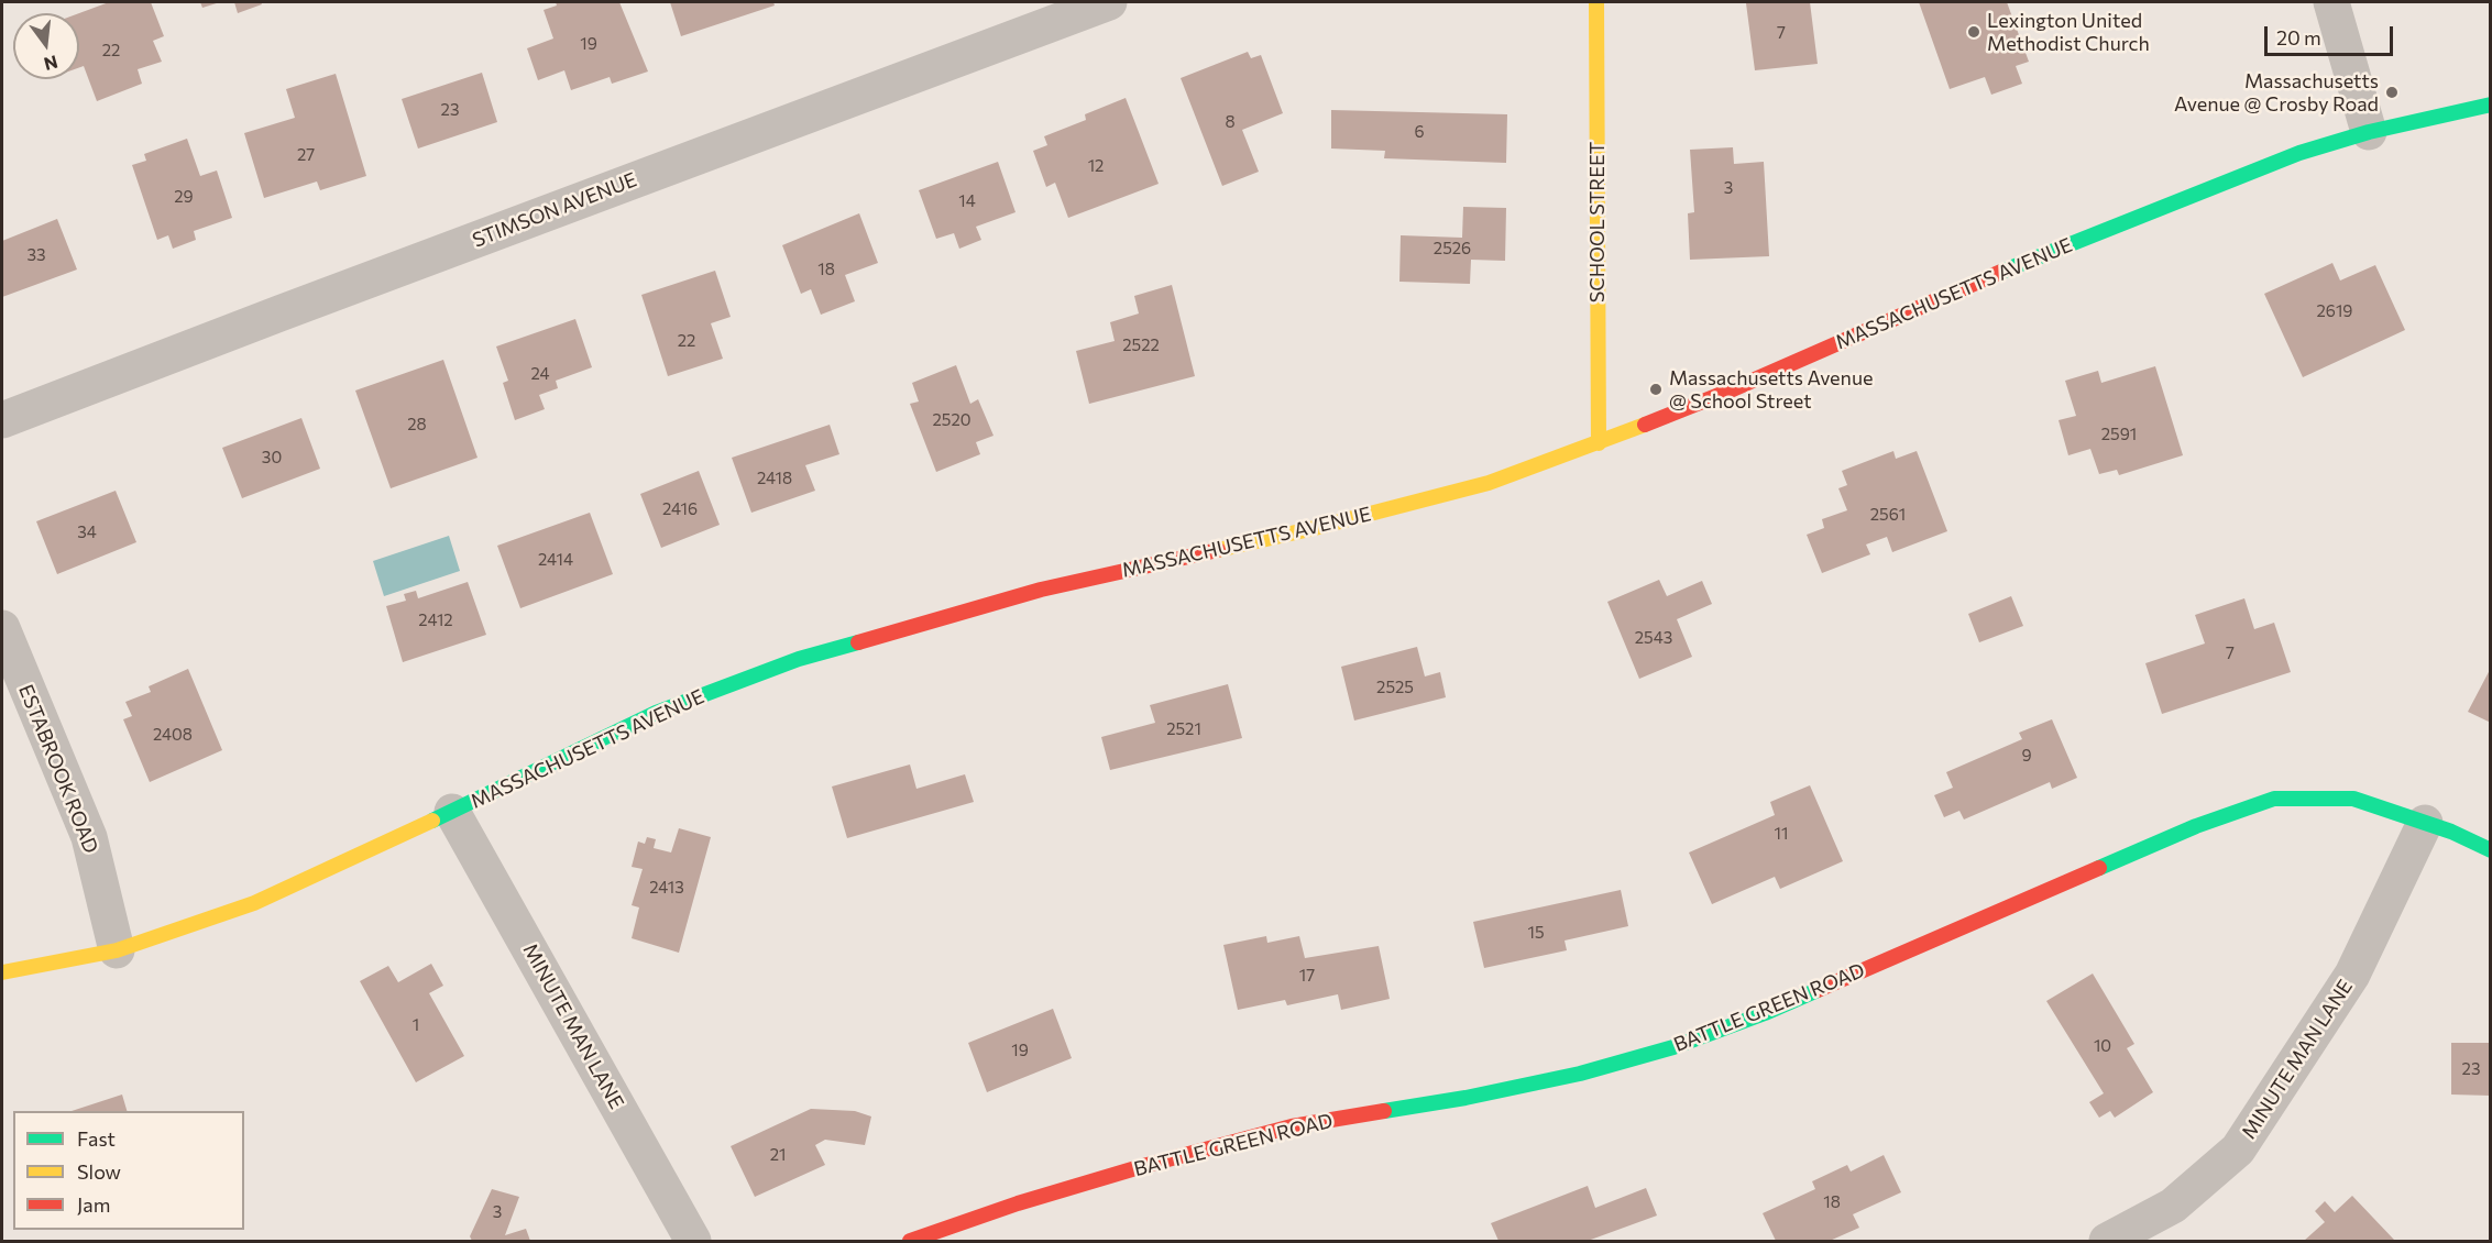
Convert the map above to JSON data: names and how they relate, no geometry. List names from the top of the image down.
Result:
{
  "streets": {
    "main road": ["SCHOOL STREET", "MASSACHUSETTS AVENUE", "BATTLE GREEN ROAD"],
    "street": ["STIMSON AVENUE", "ESTABROOK ROAD", "MINUTE MAN LANE"]
  },
  "crossings": [
    ["SCHOOL STREET", "MASSACHUSETTS AVENUE"],
    ["MASSACHUSETTS AVENUE", "ESTABROOK ROAD"],
    ["MASSACHUSETTS AVENUE", "MINUTE MAN LANE"],
    ["BATTLE GREEN ROAD", "MINUTE MAN LANE"]
  ],
  "places": ["Lexington United Methodist Church", "Massachusetts Avenue @ Crosby Road", "Massachusetts Avenue @ School Street"],
  "house_numbers": [
    "7",
    "19",
    "22",
    "23",
    "8",
    "6",
    "27",
    "12",
    "3",
    "29",
    "14",
    "2526",
    "33",
    "18",
    "2619",
    "22",
    "2522",
    "24",
    "2520",
    "28",
    "2591",
    "30",
    "2418",
    "2416",
    "2561",
    "34",
    "2414",
    "2412",
    "2543",
    "7",
    "2525",
    "2521",
    "2408",
    "9",
    "11",
    "2413",
    "15",
    "17",
    "1",
    "10",
    "19",
    "23",
    "21",
    "18",
    "3"
  ],
  "legend": ["Fast", "Slow", "Jam"],
  "scale_bar": "20 m",
  "north": "bottom"
}
